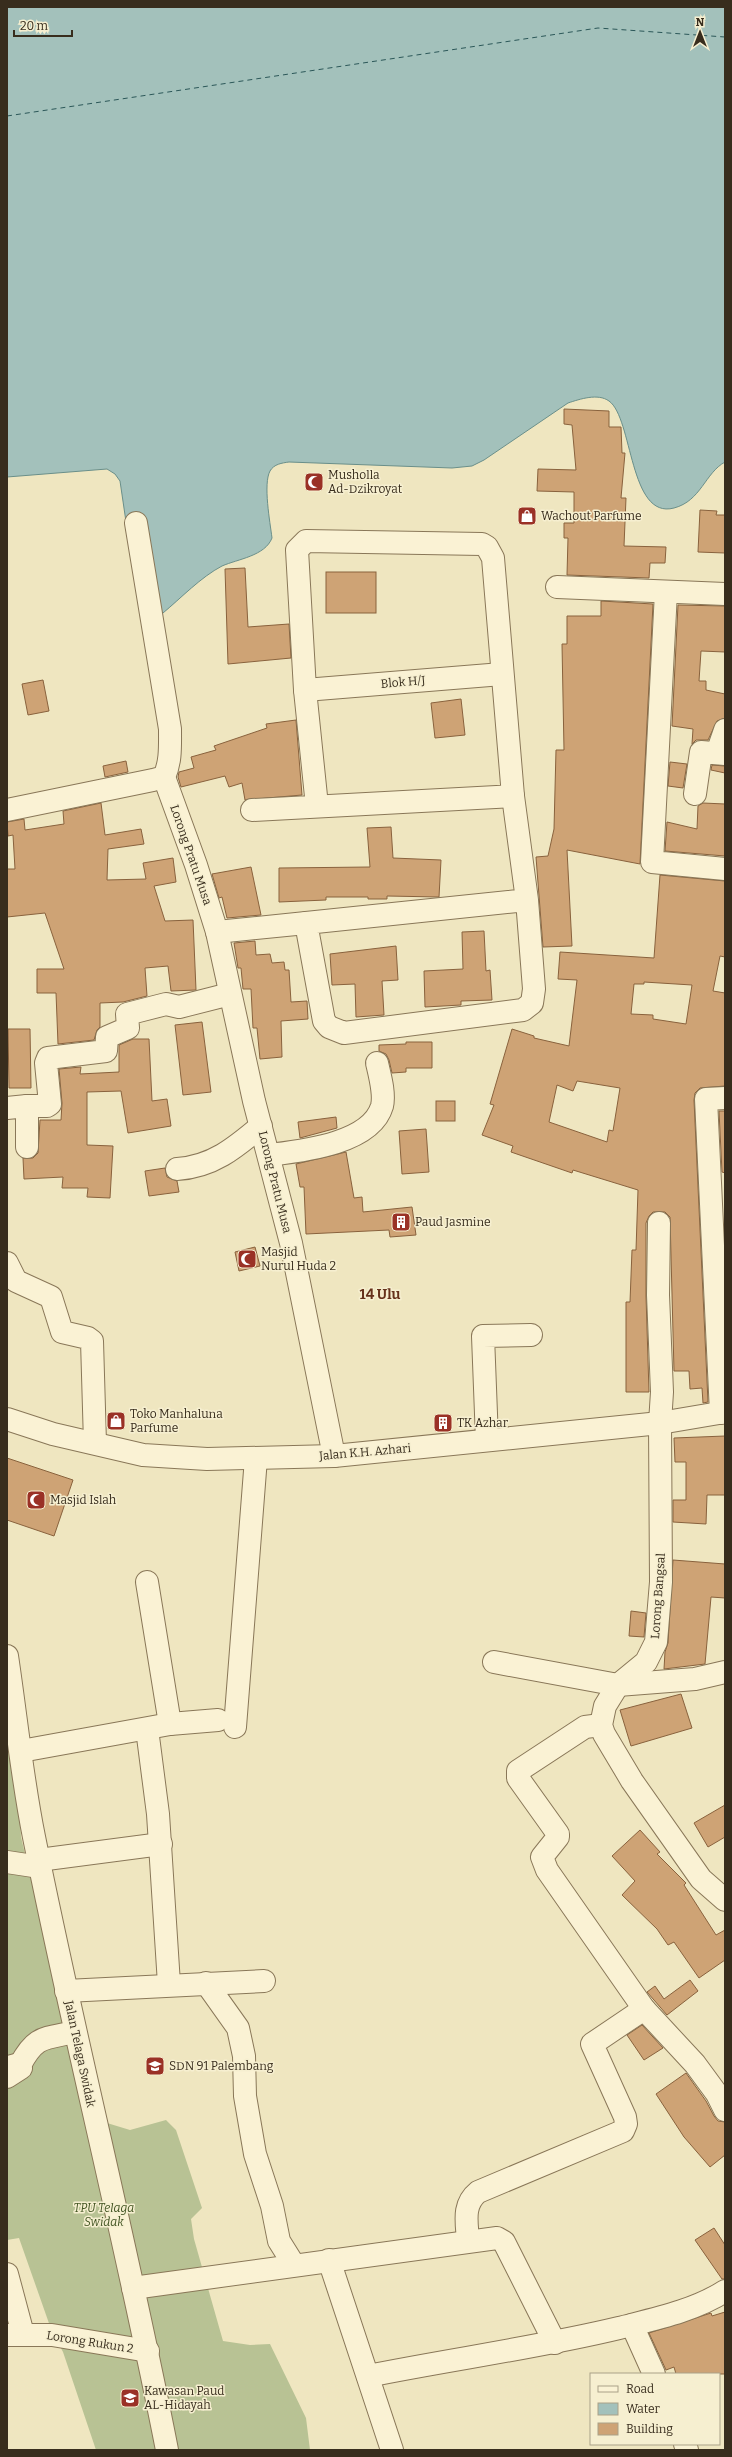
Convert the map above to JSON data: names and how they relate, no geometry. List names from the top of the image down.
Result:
{
  "streets": {
    "street": [
      "Blok H/J",
      "Lorong Pratu Musa",
      "Jalan K.H. Azhari",
      "Lorong Bangsal",
      "Jalan Telaga Swidak",
      "Lorong Rukun 2"
    ]
  },
  "crossings": [
    ["Lorong Pratu Musa", "Jalan K.H. Azhari"],
    ["Jalan K.H. Azhari", "Lorong Bangsal"],
    ["Jalan Telaga Swidak", "Lorong Rukun 2"]
  ],
  "districts": ["14 Ulu"],
  "parks": ["TPU Telaga Swidak"],
  "places": {
    "mosque": ["Musholla Ad-Dzikroyat", "Masjid Nurul Huda 2", "Masjid Islah"],
    "shop": ["Wachout Parfume", "Toko Manhaluna Parfume"],
    "building": ["Paud Jasmine", "TK Azhar"],
    "school or university": ["SDN 91 Palembang", "Kawasan Paud AL-Hidayah"]
  },
  "legend": ["Road", "Water", "Building"],
  "scale_bar": "20 m",
  "north": "top"
}
